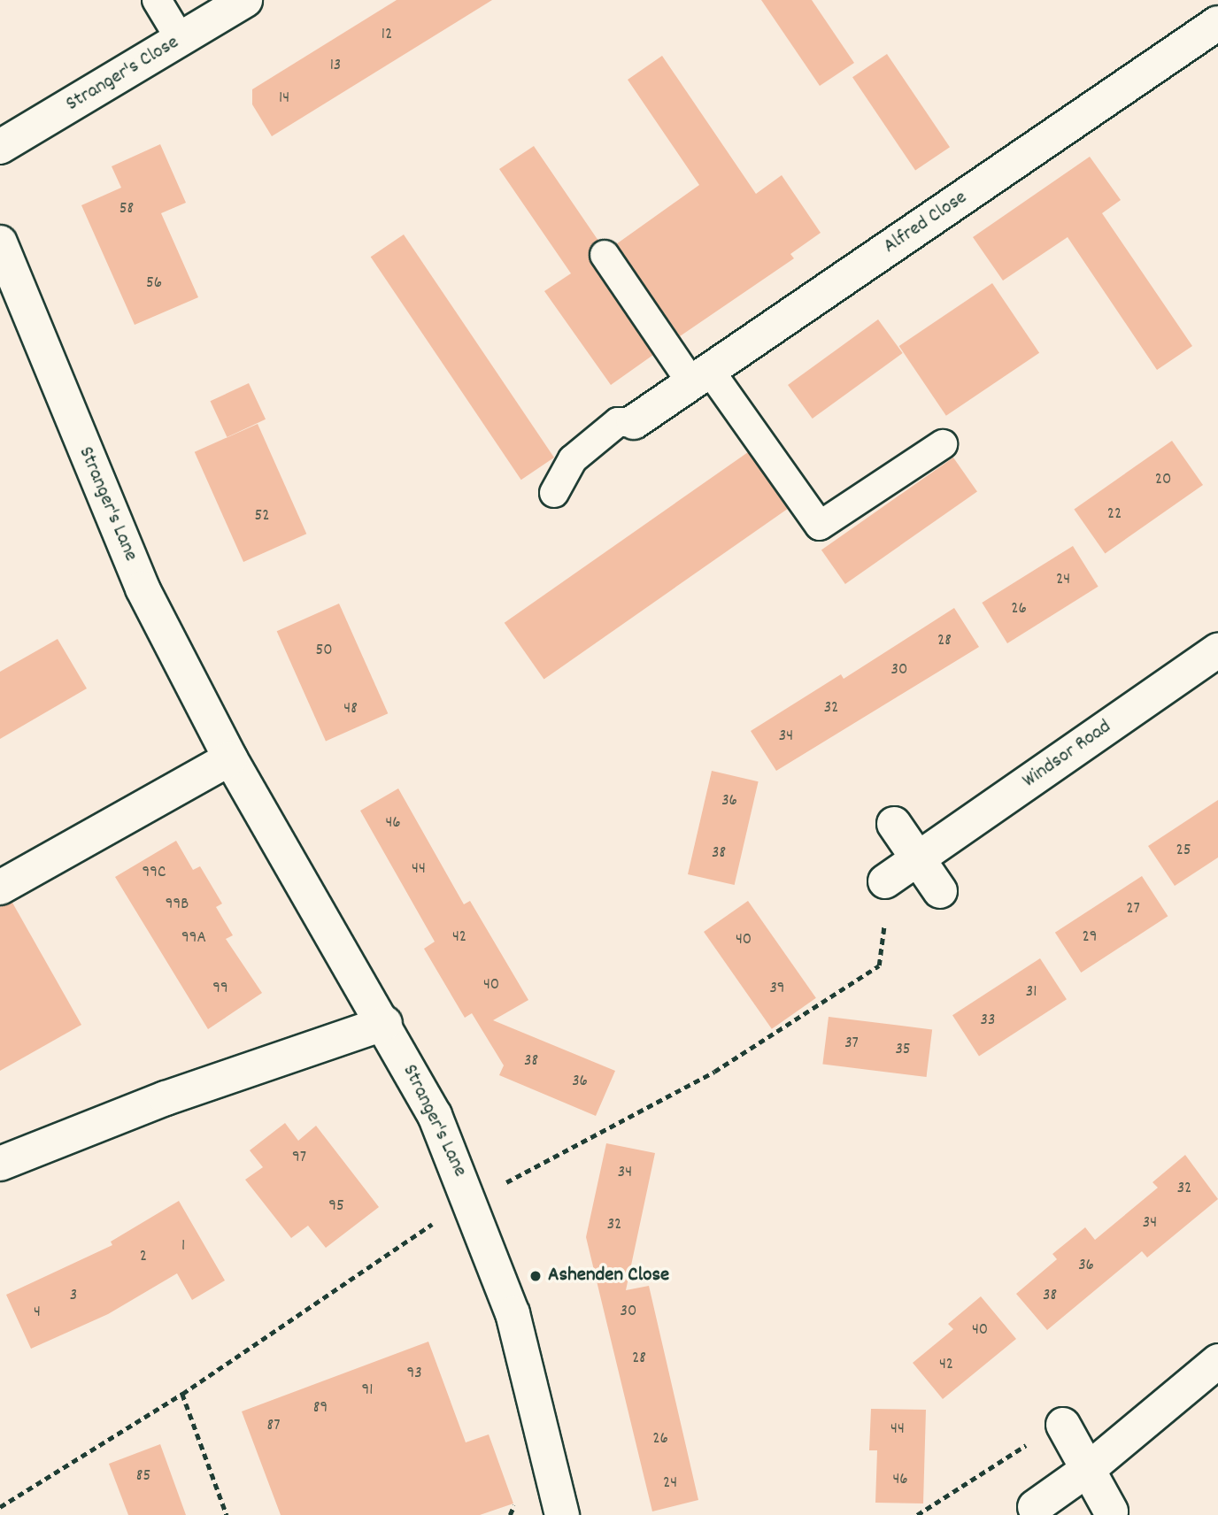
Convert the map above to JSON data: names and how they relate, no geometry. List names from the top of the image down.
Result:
{
  "streets": {
    "street": [
      "Stranger's Close",
      "Alfred Close",
      "Stranger's Lane",
      "Windsor Road"
    ]
  },
  "places": ["Ashenden Close"],
  "house_numbers": [
    "12",
    "13",
    "14",
    "58",
    "56",
    "20",
    "22",
    "52",
    "24",
    "26",
    "28",
    "50",
    "30",
    "32",
    "48",
    "34",
    "36",
    "46",
    "25",
    "38",
    "44",
    "99C",
    "99B",
    "27",
    "42",
    "29",
    "99A",
    "40",
    "40",
    "99",
    "39",
    "31",
    "33",
    "37",
    "35",
    "38",
    "36",
    "97",
    "34",
    "32",
    "95",
    "34",
    "32",
    "1",
    "2",
    "36",
    "3",
    "38",
    "30",
    "4",
    "40",
    "28",
    "42",
    "93",
    "91",
    "89",
    "87",
    "44",
    "26",
    "85",
    "46",
    "24"
  ]
}
